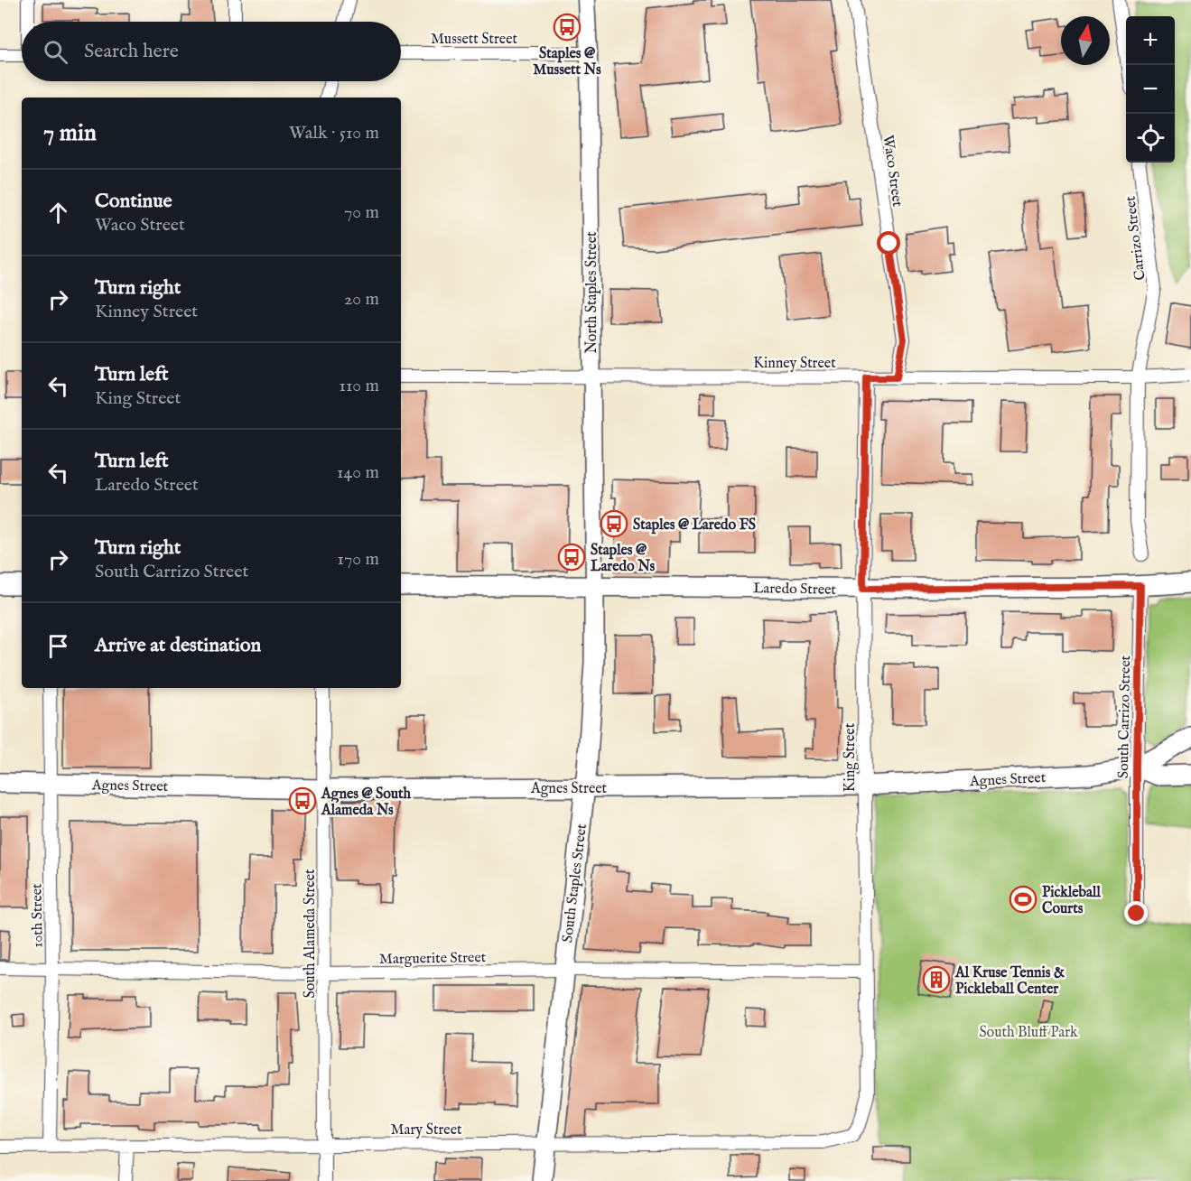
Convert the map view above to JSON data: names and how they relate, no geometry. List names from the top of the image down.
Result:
{
  "streets": {
    "main road": [
      "North Staples Street",
      "Laredo Street",
      "Agnes Street",
      "South Staples Street"
    ],
    "street": [
      "Mussett Street",
      "Waco Street",
      "Carrizo Street",
      "Kinney Street",
      "South Carrizo Street",
      "King Street",
      "10th Street",
      "South Alameda Street",
      "Marguerite Street",
      "Mary Street"
    ]
  },
  "crossings": [
    ["Mussett Street", "North Staples Street"],
    ["Waco Street", "Kinney Street"],
    ["Carrizo Street", "Kinney Street"],
    ["North Staples Street", "Kinney Street"],
    ["North Staples Street", "Laredo Street"],
    ["North Staples Street", "South Staples Street"],
    ["Kinney Street", "King Street"],
    ["Laredo Street", "South Carrizo Street"],
    ["Laredo Street", "King Street"],
    ["Laredo Street", "South Staples Street"],
    ["South Carrizo Street", "Agnes Street"],
    ["King Street", "Agnes Street"],
    ["King Street", "Marguerite Street"],
    ["King Street", "Mary Street"],
    ["Agnes Street", "South Staples Street"],
    ["Agnes Street", "10th Street"],
    ["Agnes Street", "South Alameda Street"],
    ["South Staples Street", "Marguerite Street"],
    ["South Staples Street", "Mary Street"],
    ["10th Street", "Marguerite Street"],
    ["10th Street", "Mary Street"],
    ["South Alameda Street", "Marguerite Street"],
    ["South Alameda Street", "Mary Street"]
  ],
  "parks": ["South Bluff Park"],
  "places": {
    "bus stop": [
      "Staples @ Mussett Ns",
      "Staples @ Laredo FS",
      "Staples @ Laredo Ns",
      "Agnes @ South Alameda Ns"
    ],
    "sports": ["Pickleball Courts"],
    "building": ["Al Kruse Tennis & Pickleball Center"]
  },
  "north": "top",
  "page": {
    "map_buttons": ["+", "−"],
    "search": "Search here",
    "heading": ["7 min", "Walk · 510 m"],
    "list": [
      ["Continue", "Waco Street", "70 m"],
      ["Turn right", "Kinney Street", "20 m"],
      ["Turn left", "King Street", "110 m"],
      ["Turn left", "Laredo Street", "140 m"],
      ["Turn right", "South Carrizo Street", "170 m"],
      "Arrive at destination"
    ]
  }
}
